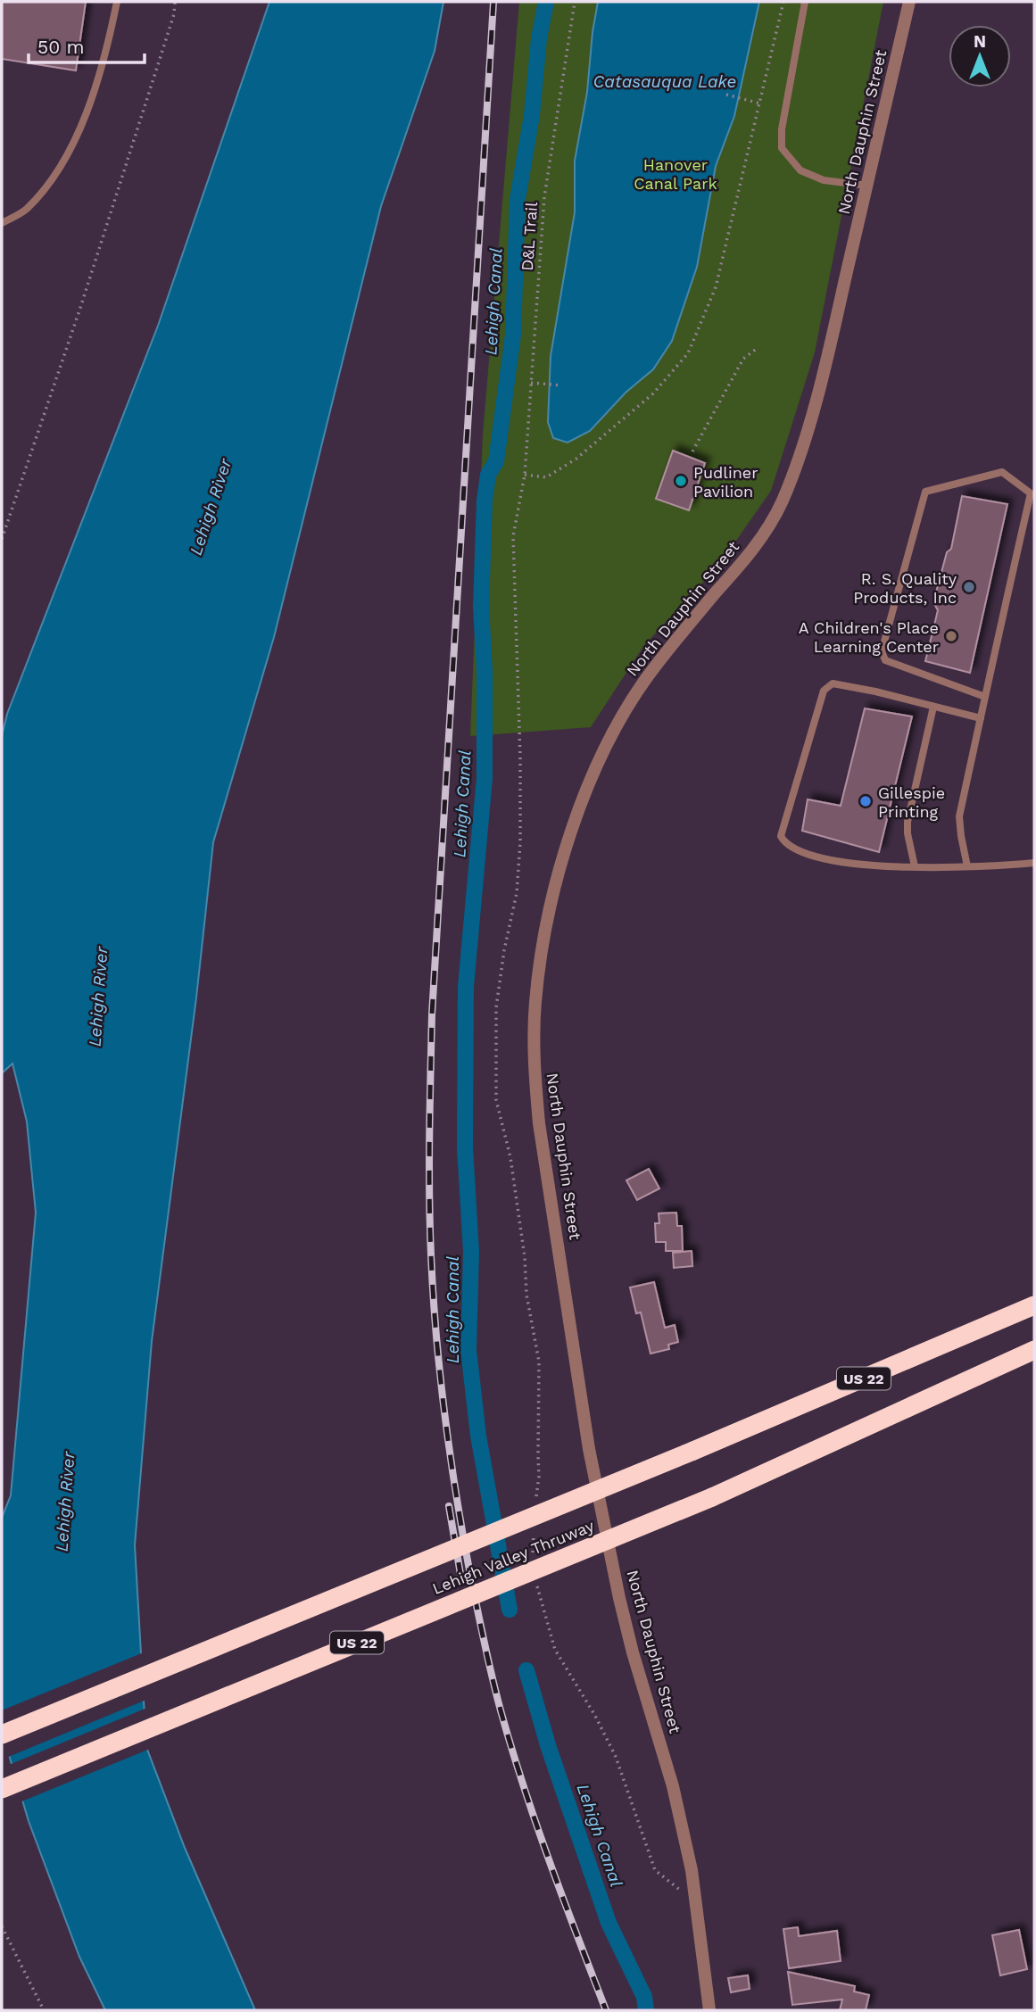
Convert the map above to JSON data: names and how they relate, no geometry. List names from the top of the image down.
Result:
{
  "streets": {
    "highway": ["US 22", "Lehigh Valley Thruway"],
    "street": ["North Dauphin Street"],
    "path": ["D&L Trail"]
  },
  "water": ["Catasauqua Lake", "Lehigh Canal", "Lehigh River"],
  "parks": ["Hanover Canal Park"],
  "places": [
    "Pudliner Pavilion",
    "R. S. Quality Products, Inc",
    "A Children's Place Learning Center",
    "Gillespie Printing"
  ],
  "scale_bar": "50 m",
  "north": "top"
}
